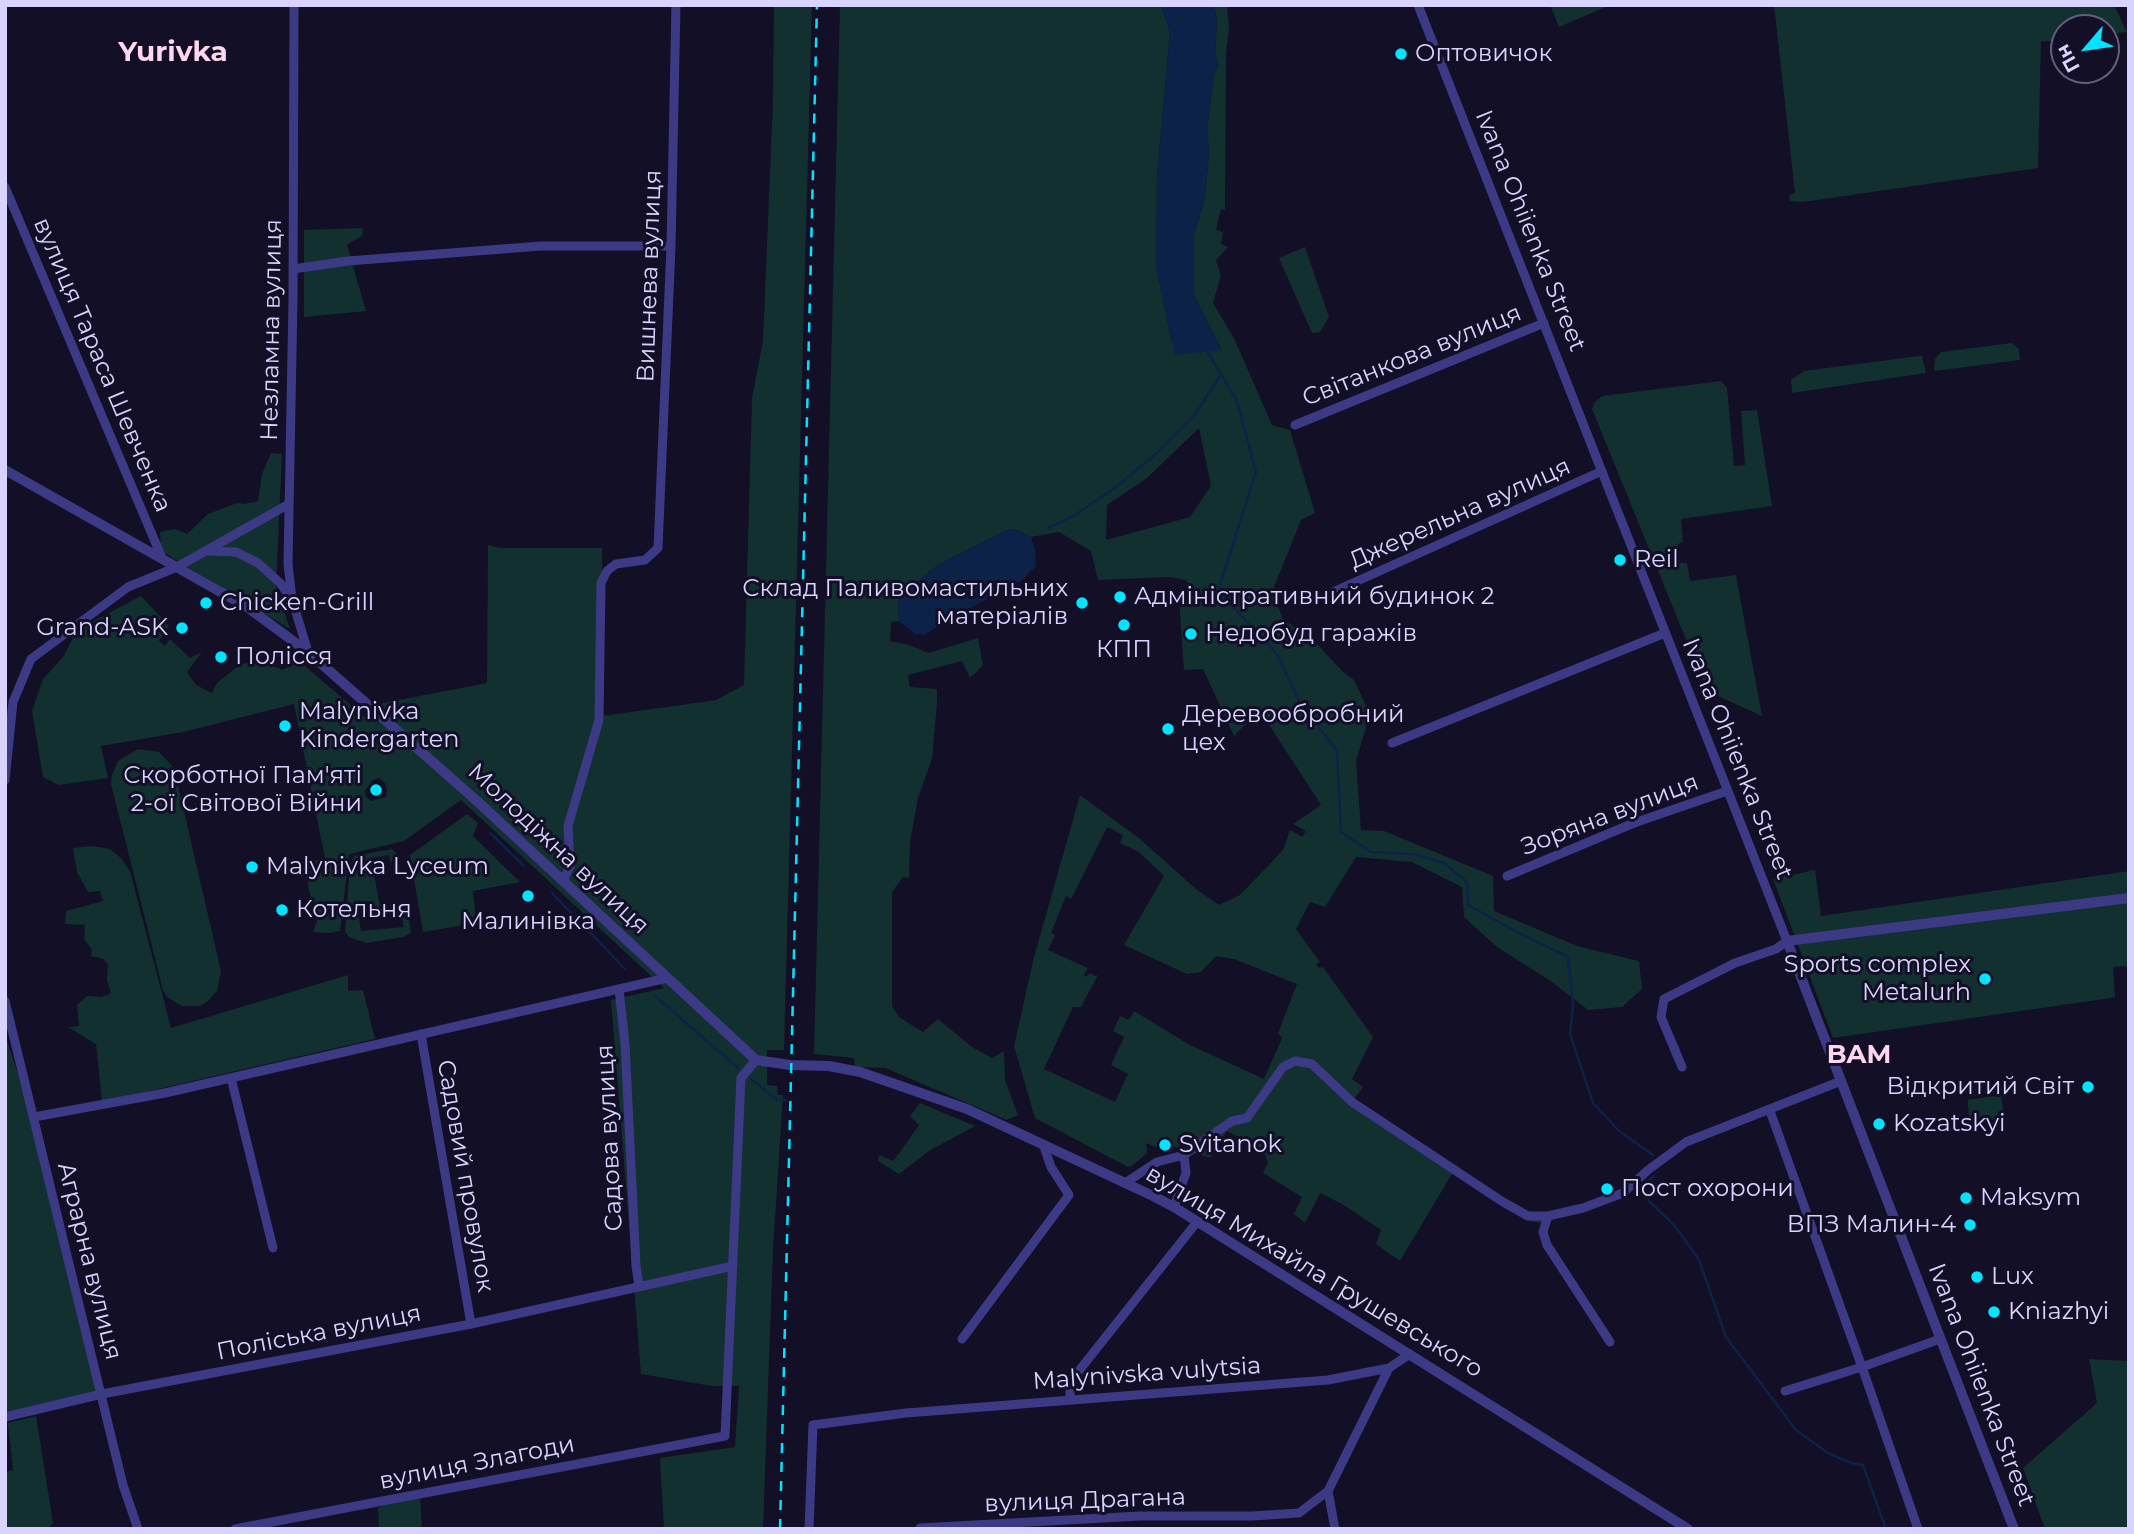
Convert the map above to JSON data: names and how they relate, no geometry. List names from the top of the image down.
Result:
{
  "streets": {
    "street": [
      "Ivana Ohiienka Street",
      "Вишнева вулиця",
      "Незламна вулиця",
      "Світанкова вулиця",
      "вулиця Тараса Шевченка",
      "Джерельна вулиця",
      "Зоряна вулиця",
      "Молодіжна вулиця",
      "Садова вулиця",
      "Садовий провулок",
      "Аграрна вулиця",
      "вулиця Михайла Грушевського",
      "Поліська вулиця",
      "Malynivska vulytsia",
      "вулиця Злагоди",
      "вулиця Драгана"
    ]
  },
  "crossings": [
    ["Ivana Ohiienka Street", "Світанкова вулиця"],
    ["Ivana Ohiienka Street", "Джерельна вулиця"],
    ["Ivana Ohiienka Street", "Зоряна вулиця"],
    ["Вишнева вулиця", "Молодіжна вулиця"],
    ["Незламна вулиця", "Молодіжна вулиця"],
    ["вулиця Тараса Шевченка", "Молодіжна вулиця"],
    ["Молодіжна вулиця", "вулиця Михайла Грушевського"],
    ["Садова вулиця", "Поліська вулиця"],
    ["Садовий провулок", "Поліська вулиця"],
    ["Аграрна вулиця", "Поліська вулиця"],
    ["Поліська вулиця", "вулиця Злагоди"]
  ],
  "districts": ["Yurivka", "BAM"],
  "places": [
    "Оптовичок",
    "Reil",
    "Адміністративний будинок 2",
    "Chicken-Grill",
    "Склад Паливомастильних матеріалів",
    "КПП",
    "Grand-ASK",
    "Недобуд гаражів",
    "Полісся",
    "Malynivka Kindergarten",
    "Деревообробний цех",
    "Скорботної Пам'яті 2-ої Світової Війни",
    "Malynivka Lyceum",
    "Малинівка",
    "Котельня",
    "Sports complex Metalurh",
    "Відкритий Світ",
    "Kozatskyi",
    "Svitanok",
    "Пост охорони",
    "Maksym",
    "ВПЗ Малин-4",
    "Lux",
    "Kniazhyi"
  ],
  "north": "bottom left"
}
